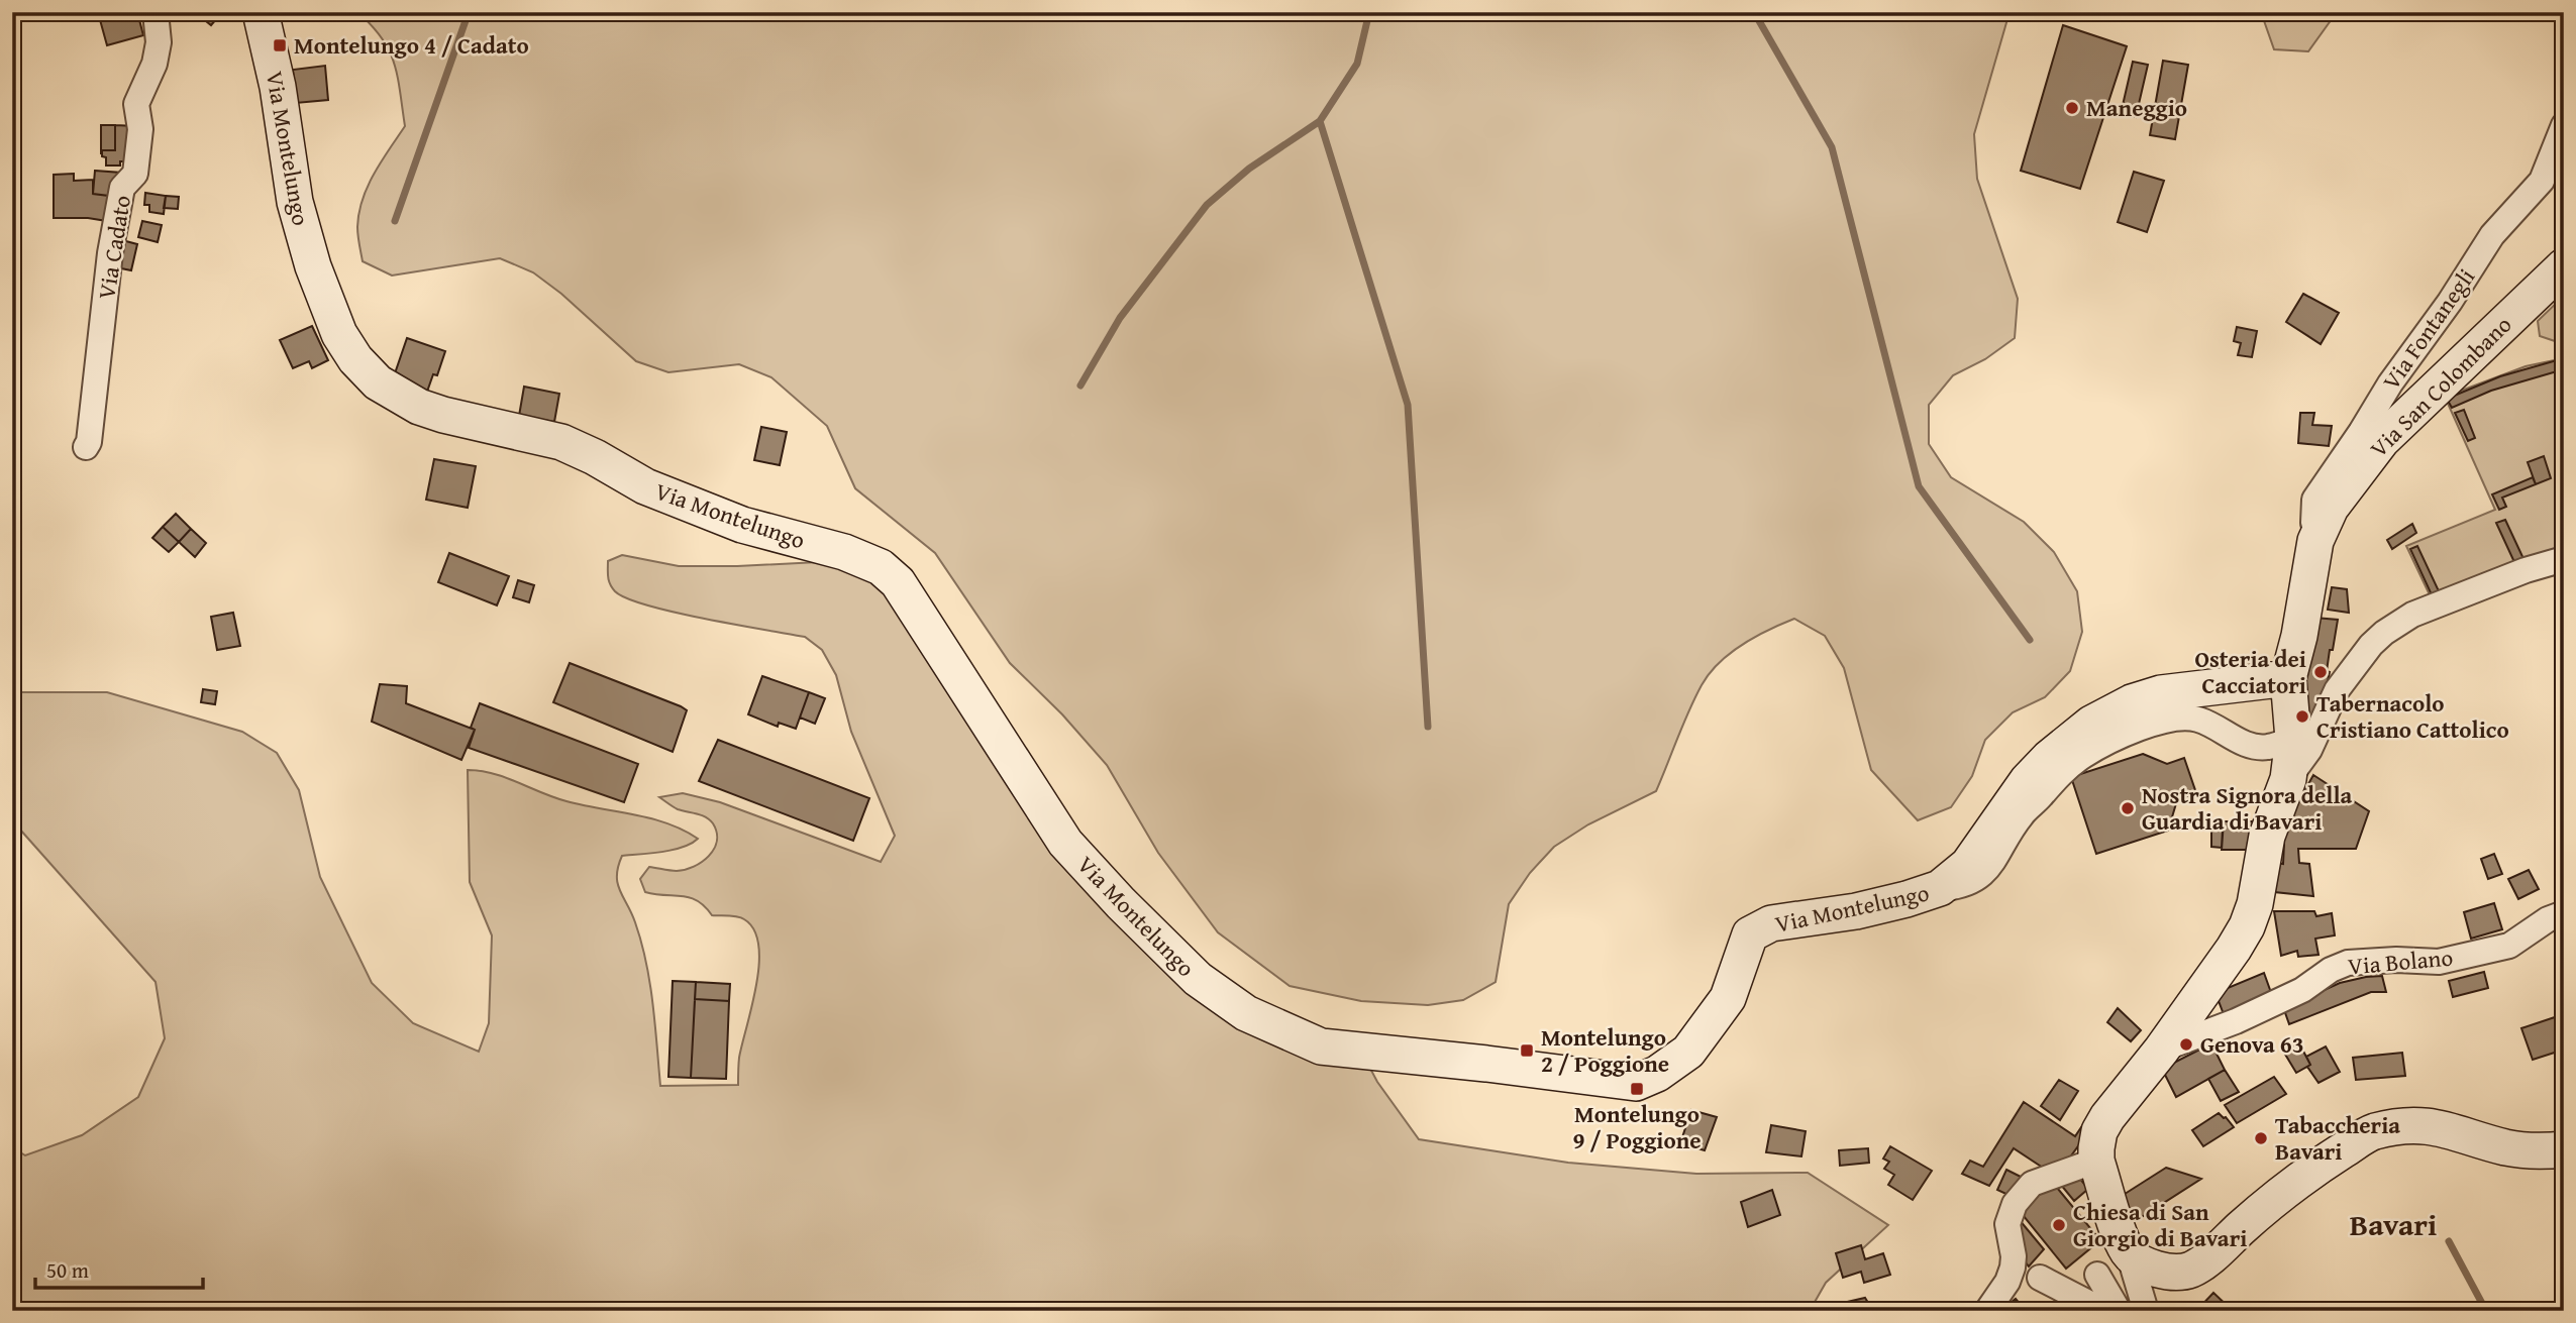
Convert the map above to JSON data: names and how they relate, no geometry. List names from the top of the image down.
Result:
{
  "streets": {
    "street": [
      "Via Montelungo",
      "Via Cadato",
      "Via Fontanegli",
      "Via San Colombano",
      "Via Bolano"
    ]
  },
  "crossings": [
    ["Via Montelungo", "Via San Colombano"],
    ["Via Fontanegli", "Via San Colombano"],
    ["Via San Colombano", "Via Bolano"]
  ],
  "districts": ["Bavari"],
  "places": {
    "transit": ["Montelungo 4 / Cadato", "Montelungo 2 / Poggione", "Montelungo 9 / Poggione"],
    "other": [
      "Maneggio",
      "Osteria dei Cacciatori",
      "Tabernacolo Cristiano Cattolico",
      "Nostra Signora della Guardia di Bavari",
      "Genova 63",
      "Tabaccheria Bavari",
      "Chiesa di San Giorgio di Bavari"
    ]
  },
  "scale_bar": "50 m"
}
